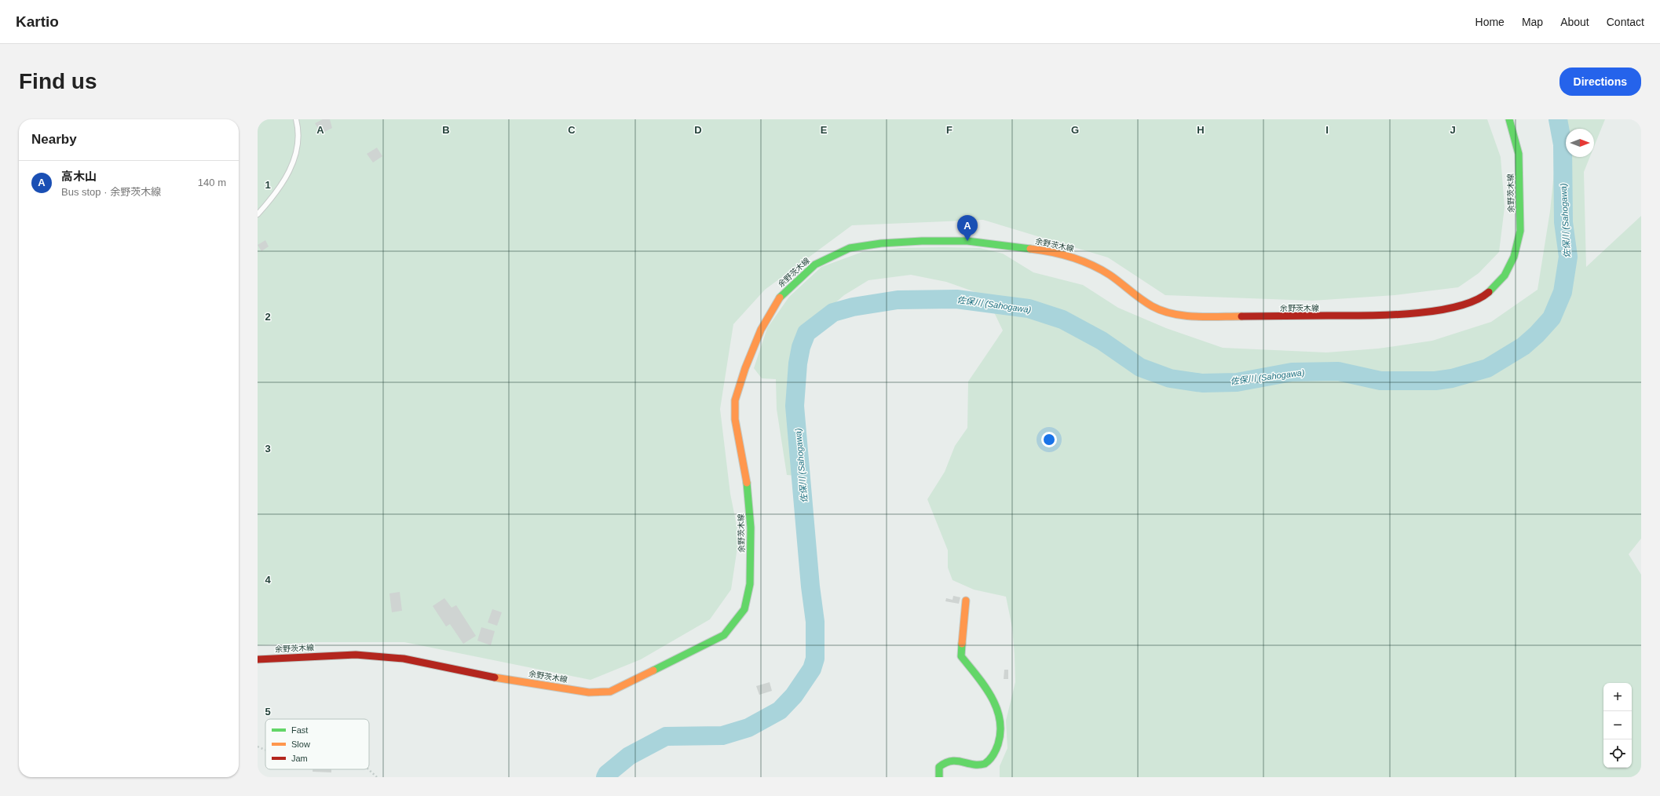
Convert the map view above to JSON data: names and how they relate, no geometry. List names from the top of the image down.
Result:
{
  "streets": {
    "main road": ["余野茨木線"]
  },
  "water": ["佐保川 (Sahogawa)"],
  "legend": ["Fast", "Slow", "Jam"],
  "north": "right",
  "page": {
    "header": "Kartio",
    "nav": [
      "Home",
      "Map",
      "About",
      "Contact"
    ],
    "buttons": "Directions",
    "title": "Find us",
    "heading": "Nearby",
    "list": [
      {
        "mark": "A",
        "name": "高木山",
        "note": "Bus stop · 余野茨木線",
        "value": "140 m"
      }
    ],
    "pins": "A",
    "map_buttons": ["+", "−"]
  },
  "grid": {
    "columns": [
      "A",
      "B",
      "C",
      "D",
      "E",
      "F",
      "G",
      "H",
      "I",
      "J"
    ],
    "rows": [
      "1",
      "2",
      "3",
      "4",
      "5"
    ]
  }
}
